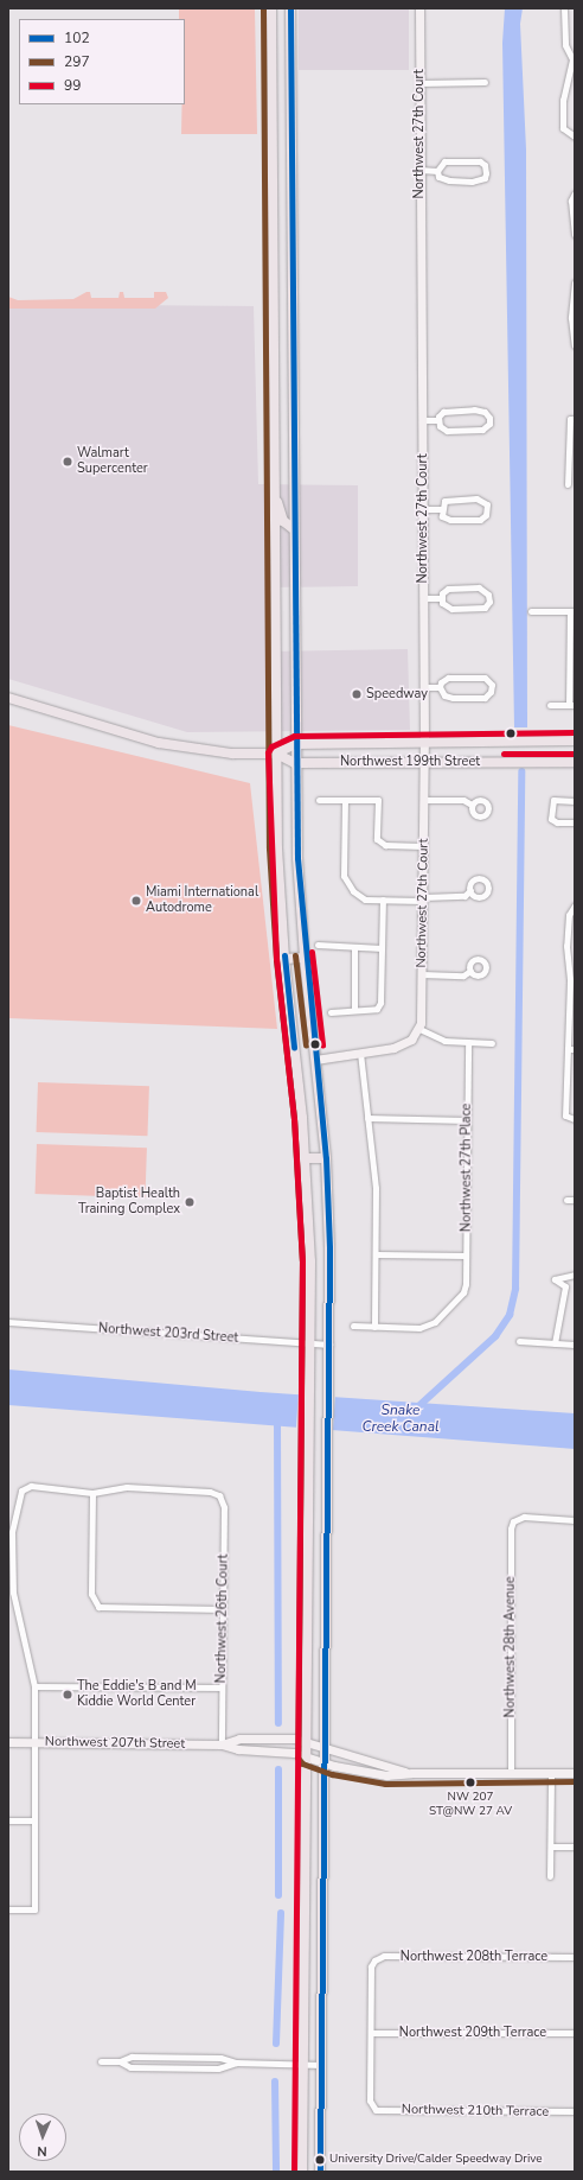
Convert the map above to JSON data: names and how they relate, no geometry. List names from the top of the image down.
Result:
{
  "streets": {
    "main road": ["Northwest 199th Street"],
    "street": [
      "Northwest 27th Court",
      "Northwest 27th Place",
      "Northwest 203rd Street",
      "Northwest 26th Court",
      "Northwest 28th Avenue",
      "Northwest 207th Street",
      "Northwest 208th Terrace",
      "Northwest 209th Terrace",
      "Northwest 210th Terrace"
    ]
  },
  "crossings": [
    ["Northwest 27th Court", "Northwest 199th Street"],
    ["Northwest 26th Court", "Northwest 207th Street"],
    ["Northwest 28th Avenue", "Northwest 207th Street"],
    ["Northwest 208th Terrace", "Northwest 209th Terrace"],
    ["Northwest 208th Terrace", "Northwest 210th Terrace"],
    ["Northwest 209th Terrace", "Northwest 210th Terrace"]
  ],
  "water": ["Snake Creek Canal"],
  "places": [
    "Walmart Supercenter",
    "Speedway",
    "Miami International Autodrome",
    "Baptist Health Training Complex",
    "The Eddie's B and M Kiddie World Center",
    "NW 207 ST@NW 27 AV",
    "University Drive/Calder Speedway Drive"
  ],
  "lines": ["transit line 102", "transit line 297", "transit line 99"],
  "legend": ["102", "297", "99"],
  "north": "bottom"
}
